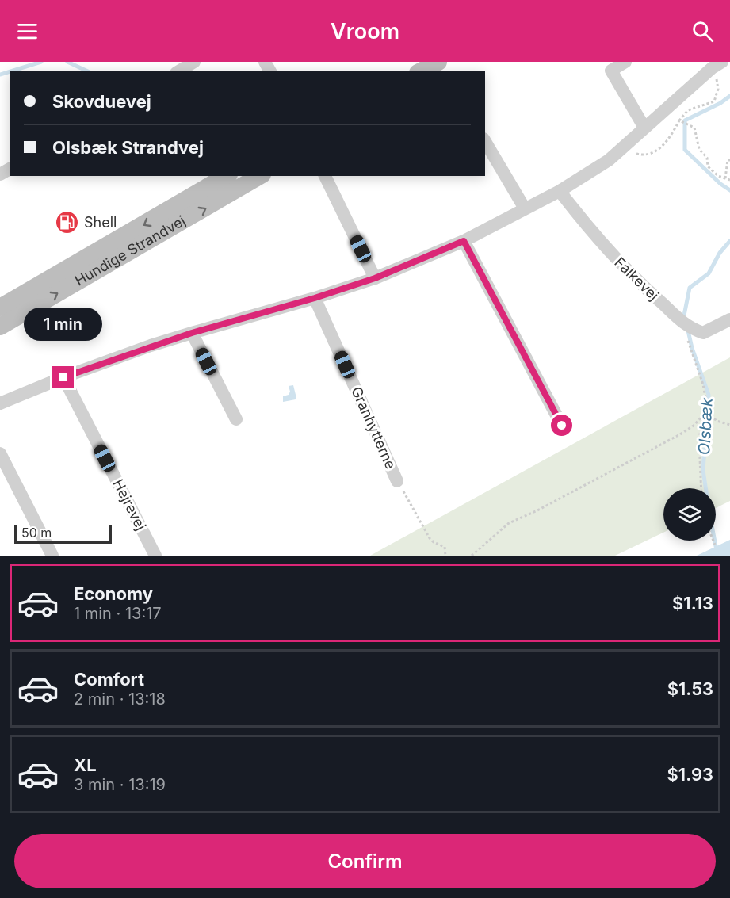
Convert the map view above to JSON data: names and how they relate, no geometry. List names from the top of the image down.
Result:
{
  "streets": {
    "main road": ["Hundige Strandvej"],
    "street": ["Falkevej", "Granhytterne", "Hejrevej"]
  },
  "water": ["Olsbæk"],
  "places": {
    "fuel station": ["Shell"]
  },
  "scale_bar": "50 m",
  "page": {
    "header": "Vroom",
    "banner": ["Skovduevej", "Olsbæk Strandvej"],
    "bubble": "1 min",
    "scale": "50 m",
    "list": [
      {
        "name": "Economy",
        "note": "1 min · 13:17",
        "value": "$1.13"
      },
      {
        "name": "Comfort",
        "note": "2 min · 13:18",
        "value": "$1.53"
      },
      {
        "name": "XL",
        "note": "3 min · 13:19",
        "value": "$1.93"
      }
    ],
    "buttons": "Confirm"
  }
}
